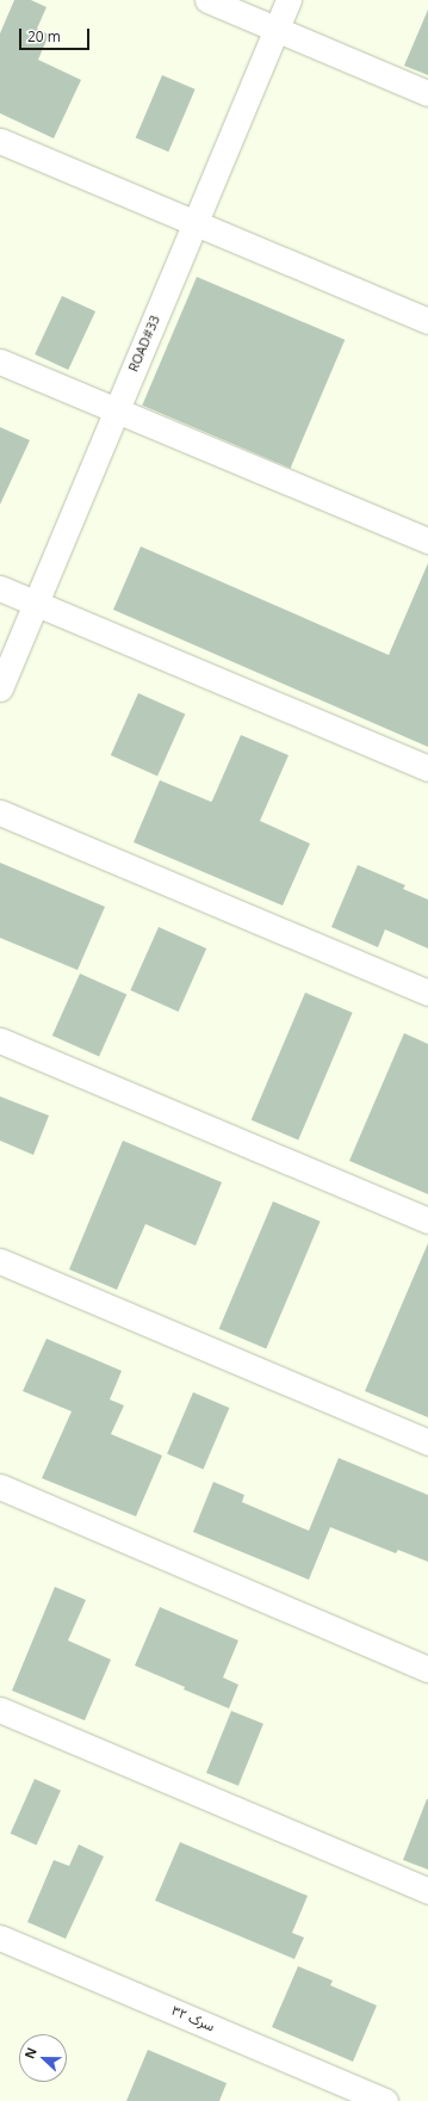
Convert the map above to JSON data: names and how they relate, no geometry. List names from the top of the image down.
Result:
{
  "streets": {
    "street": ["ROAD#33", "سرک ۳۲"]
  },
  "scale_bar": "20 m",
  "north": "left"
}
